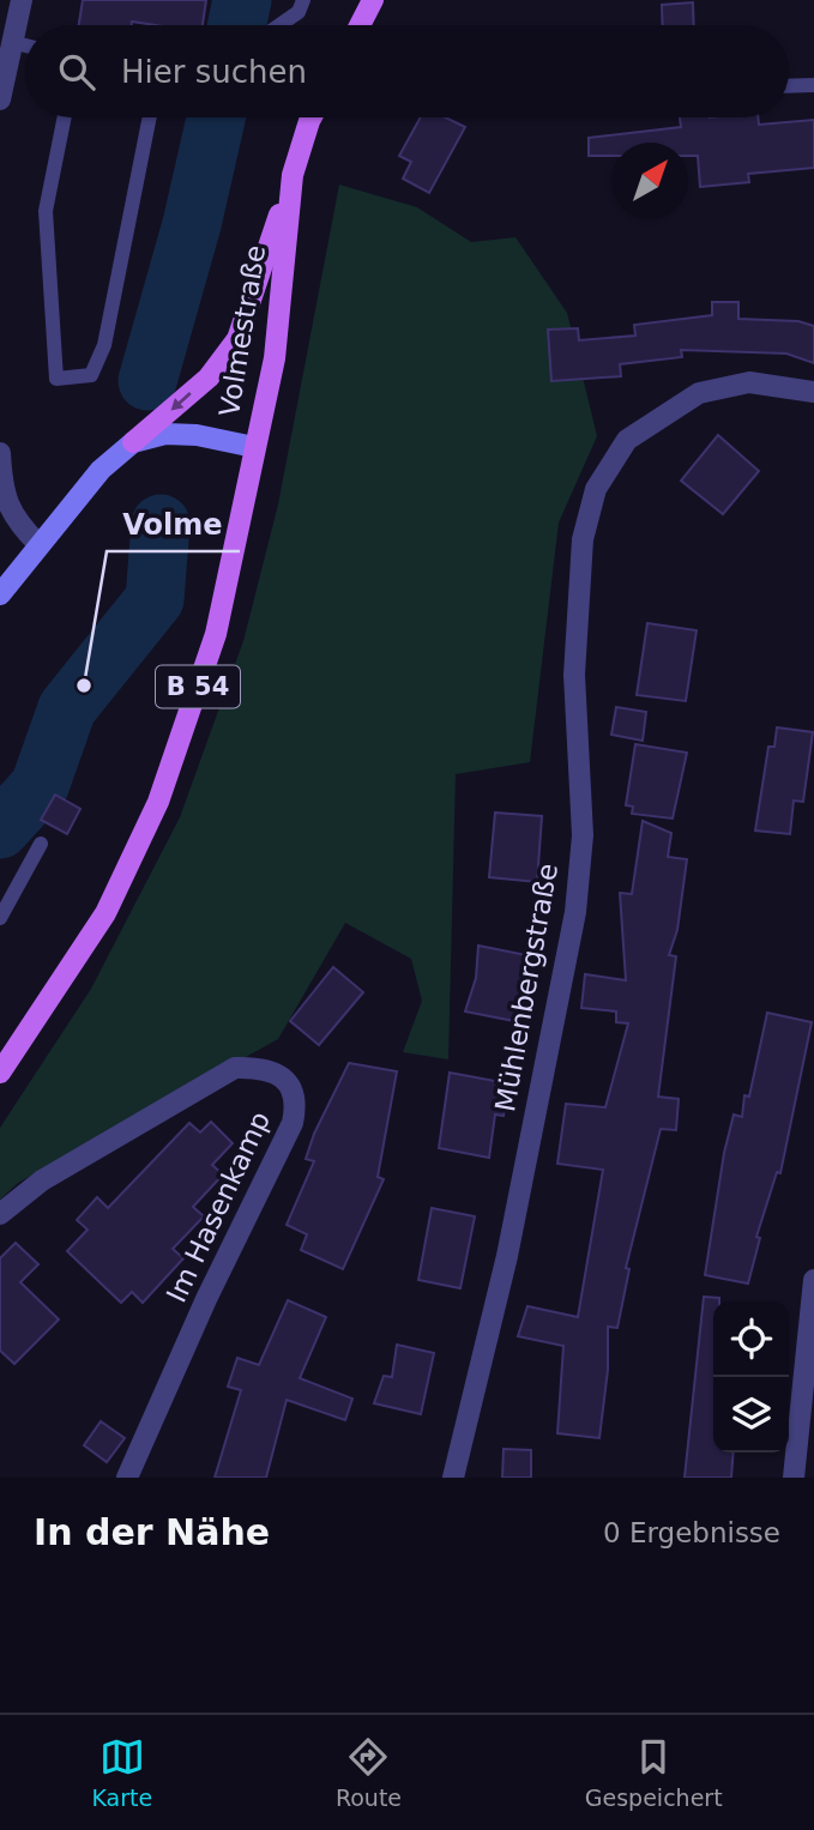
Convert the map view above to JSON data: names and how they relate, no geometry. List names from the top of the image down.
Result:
{
  "streets": {
    "main road": ["Volmestraße", "B 54"],
    "street": ["Mühlenbergstraße", "Im Hasenkamp"]
  },
  "crossings": [
    ["Volmestraße", "B 54"]
  ],
  "places": ["Volme"],
  "north": "top right",
  "page": {
    "search": "Hier suchen",
    "heading": ["In der Nähe", "0 Ergebnisse"],
    "nav": ["Karte", "Route", "Gespeichert"]
  }
}
